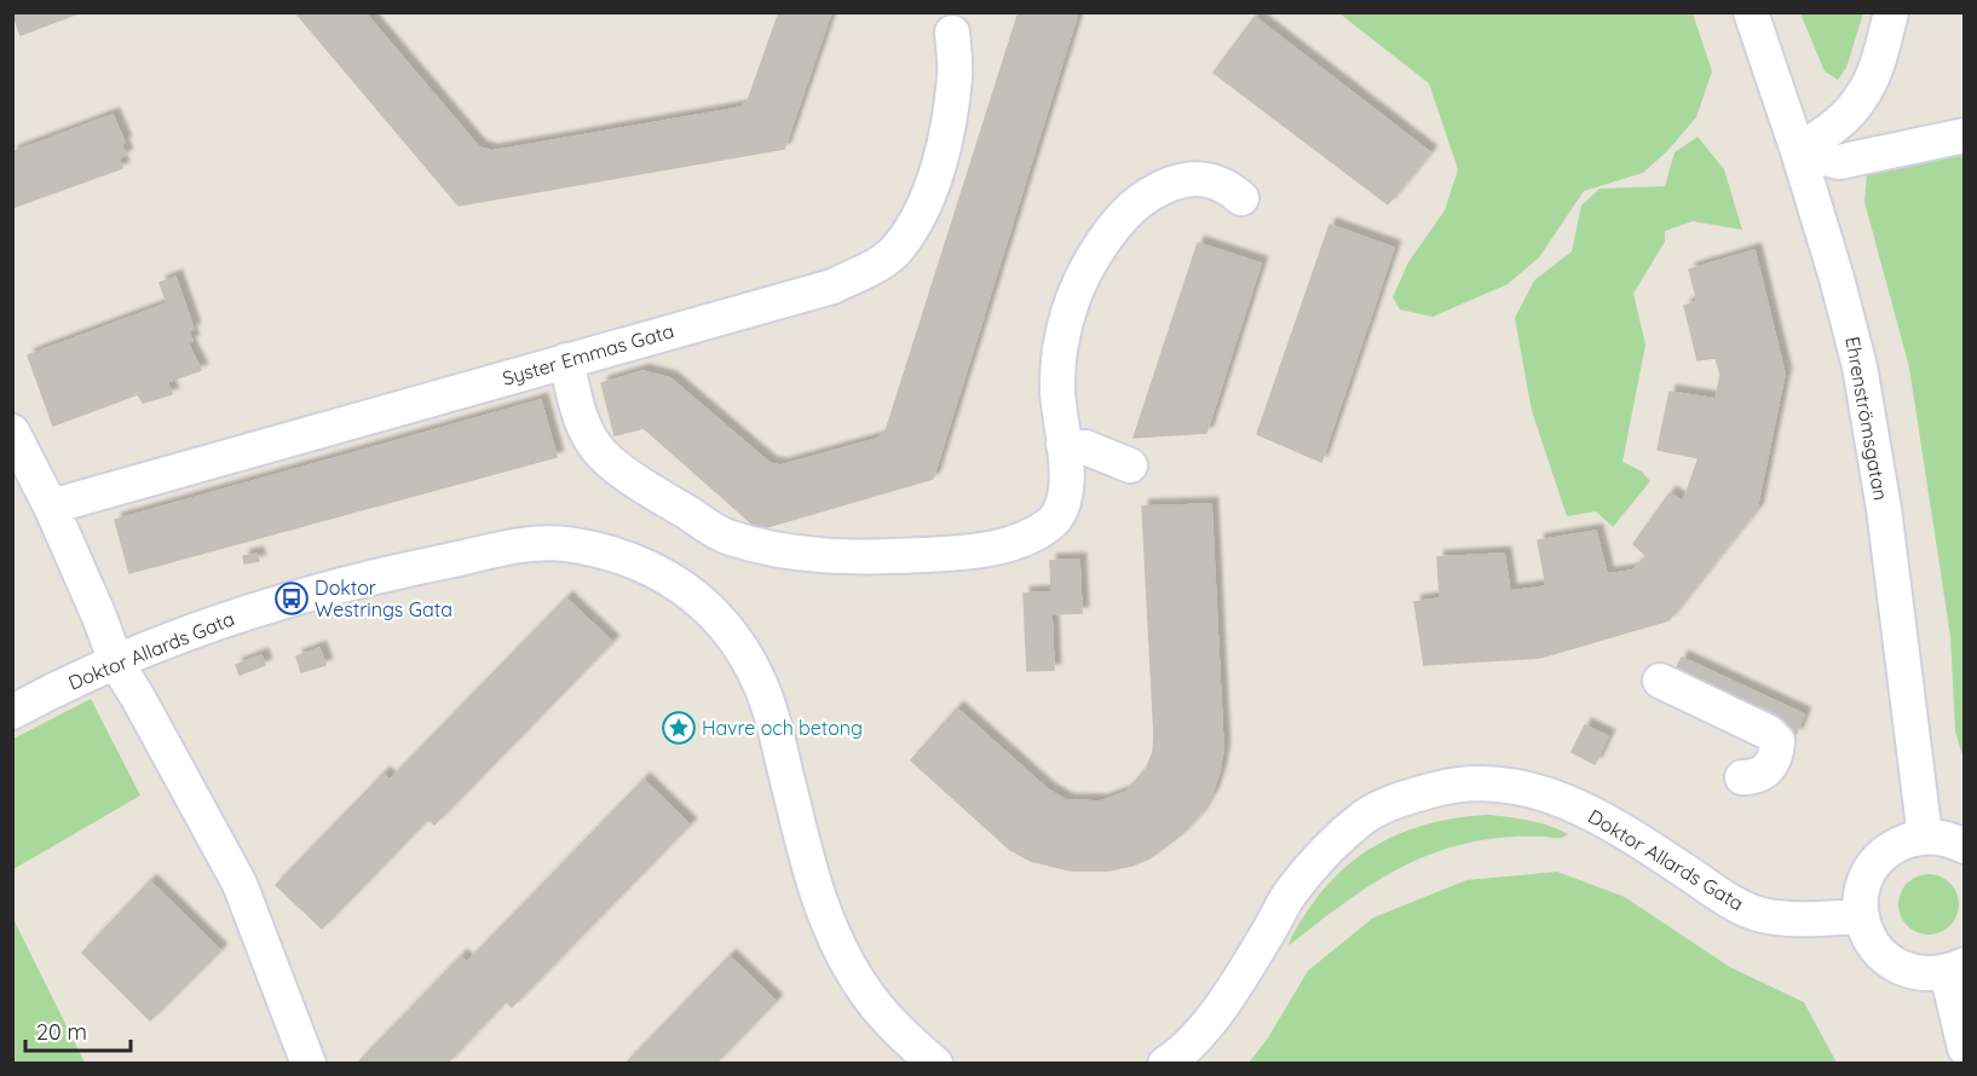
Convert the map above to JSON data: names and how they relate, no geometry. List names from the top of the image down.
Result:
{
  "streets": {
    "street": ["Syster Emmas Gata", "Ehrenströmsgatan", "Doktor Allards Gata"]
  },
  "places": {
    "bus stop": ["Doktor Westrings Gata"],
    "place": ["Havre och betong"]
  },
  "scale_bar": "20 m"
}
